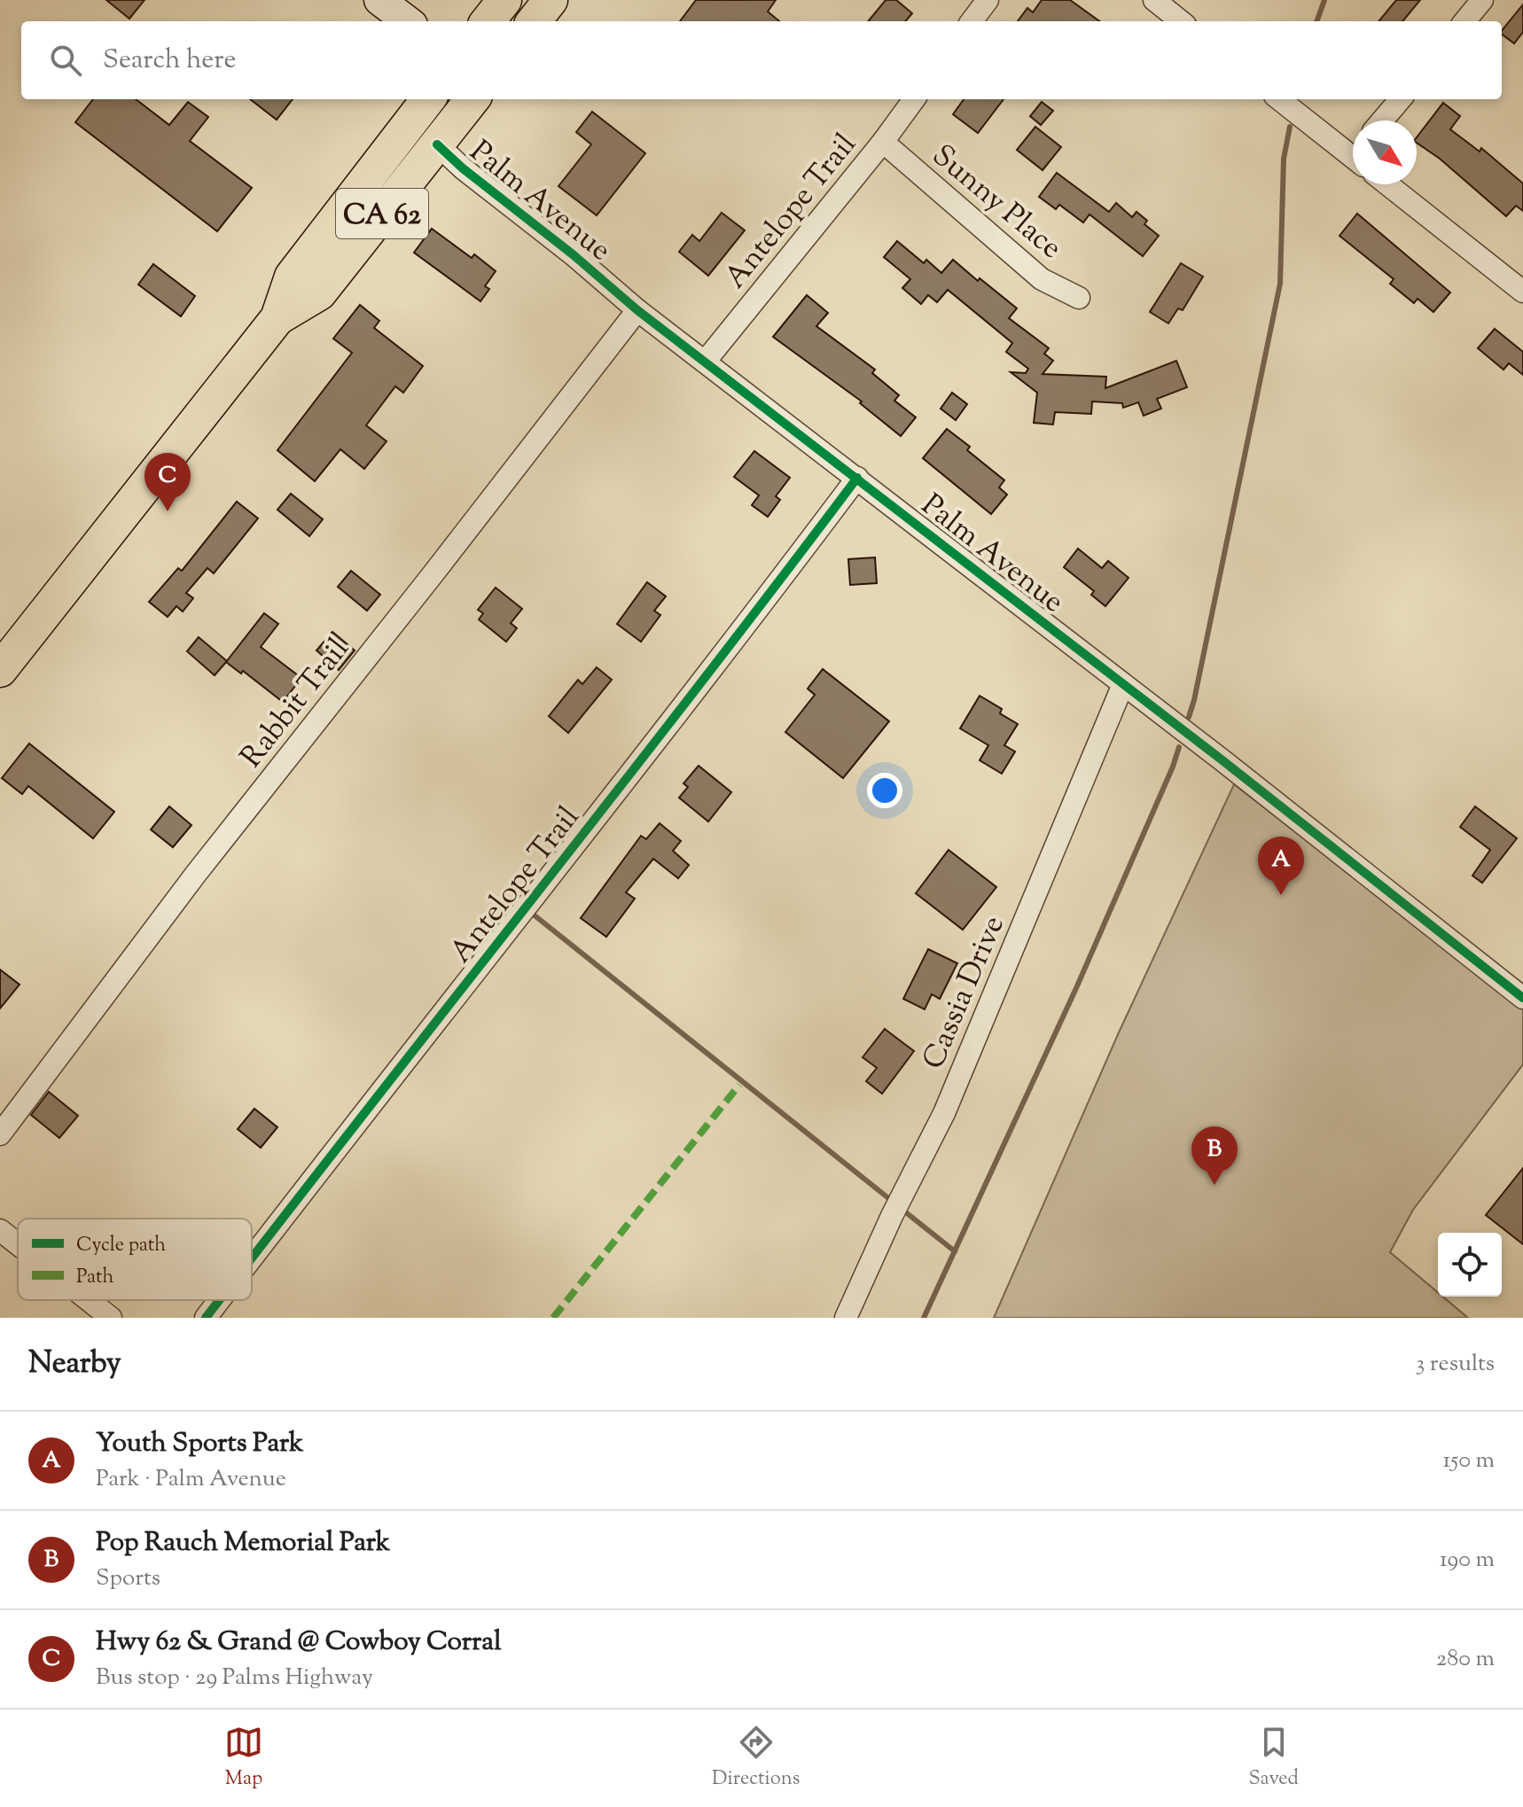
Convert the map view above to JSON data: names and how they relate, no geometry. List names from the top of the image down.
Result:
{
  "streets": {
    "main road": ["CA 62"],
    "street": [
      "Palm Avenue",
      "Sunny Place",
      "Antelope Trail",
      "Rabbit Trail",
      "Cassia Drive"
    ]
  },
  "crossings": [
    ["Palm Avenue", "Antelope Trail"],
    ["Palm Avenue", "CA 62"],
    ["Palm Avenue", "Rabbit Trail"],
    ["Palm Avenue", "Cassia Drive"],
    ["Sunny Place", "Antelope Trail"]
  ],
  "legend": ["Cycle path", "Path"],
  "north": "bottom right",
  "page": {
    "search": "Search here",
    "pins": ["C", "A", "B"],
    "heading": ["Nearby", "3 results"],
    "list": [
      {
        "mark": "A",
        "name": "Youth Sports Park",
        "note": "Park · Palm Avenue",
        "value": "150 m"
      },
      {
        "mark": "B",
        "name": "Pop Rauch Memorial Park",
        "note": "Sports",
        "value": "190 m"
      },
      {
        "mark": "C",
        "name": "Hwy 62 & Grand @ Cowboy Corral",
        "note": "Bus stop · 29 Palms Highway",
        "value": "280 m"
      }
    ],
    "nav": ["Map", "Directions", "Saved"]
  }
}
